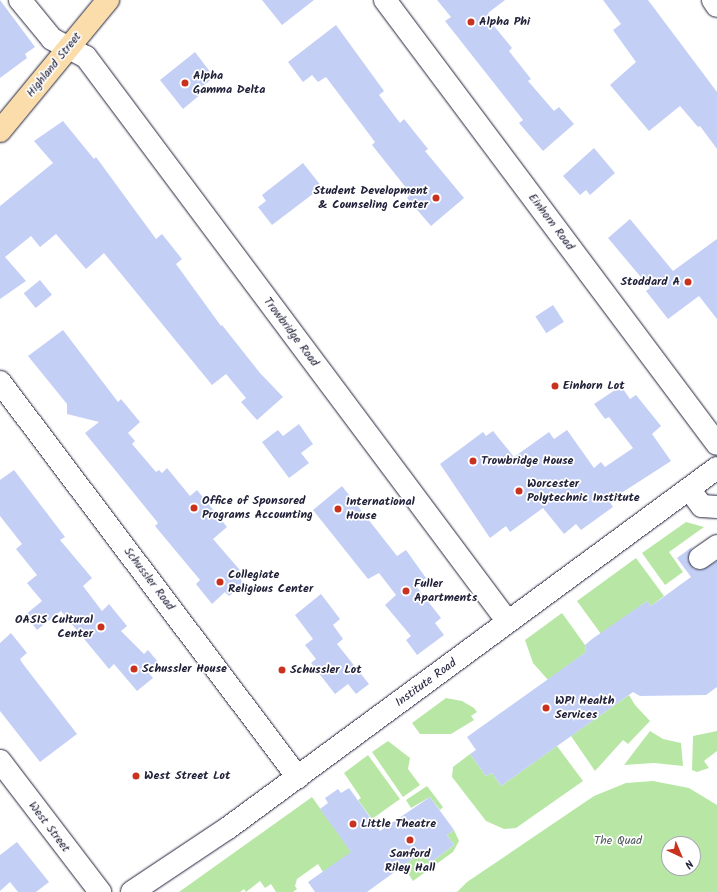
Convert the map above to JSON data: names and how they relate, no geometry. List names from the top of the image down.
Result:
{
  "streets": {
    "highway": ["Highland Street"],
    "street": [
      "Einhorn Road",
      "Trowbridge Road",
      "Schussler Road",
      "Institute Road",
      "West Street"
    ]
  },
  "crossings": [
    ["Highland Street", "Trowbridge Road"],
    ["Trowbridge Road", "Institute Road"],
    ["Schussler Road", "Institute Road"]
  ],
  "parks": ["The Quad"],
  "places": [
    "Alpha Phi",
    "Alpha Gamma Delta",
    "Student Development & Counseling Center",
    "Stoddard A",
    "Einhorn Lot",
    "Trowbridge House",
    "Worcester Polytechnic Institute",
    "Office of Sponsored Programs Accounting",
    "International House",
    "Collegiate Religious Center",
    "Fuller Apartments",
    "OASIS Cultural Center",
    "Schussler House",
    "Schussler Lot",
    "WPI Health Services",
    "West Street Lot",
    "Little Theatre",
    "Sanford Riley Hall"
  ],
  "north": "bottom right"
}
